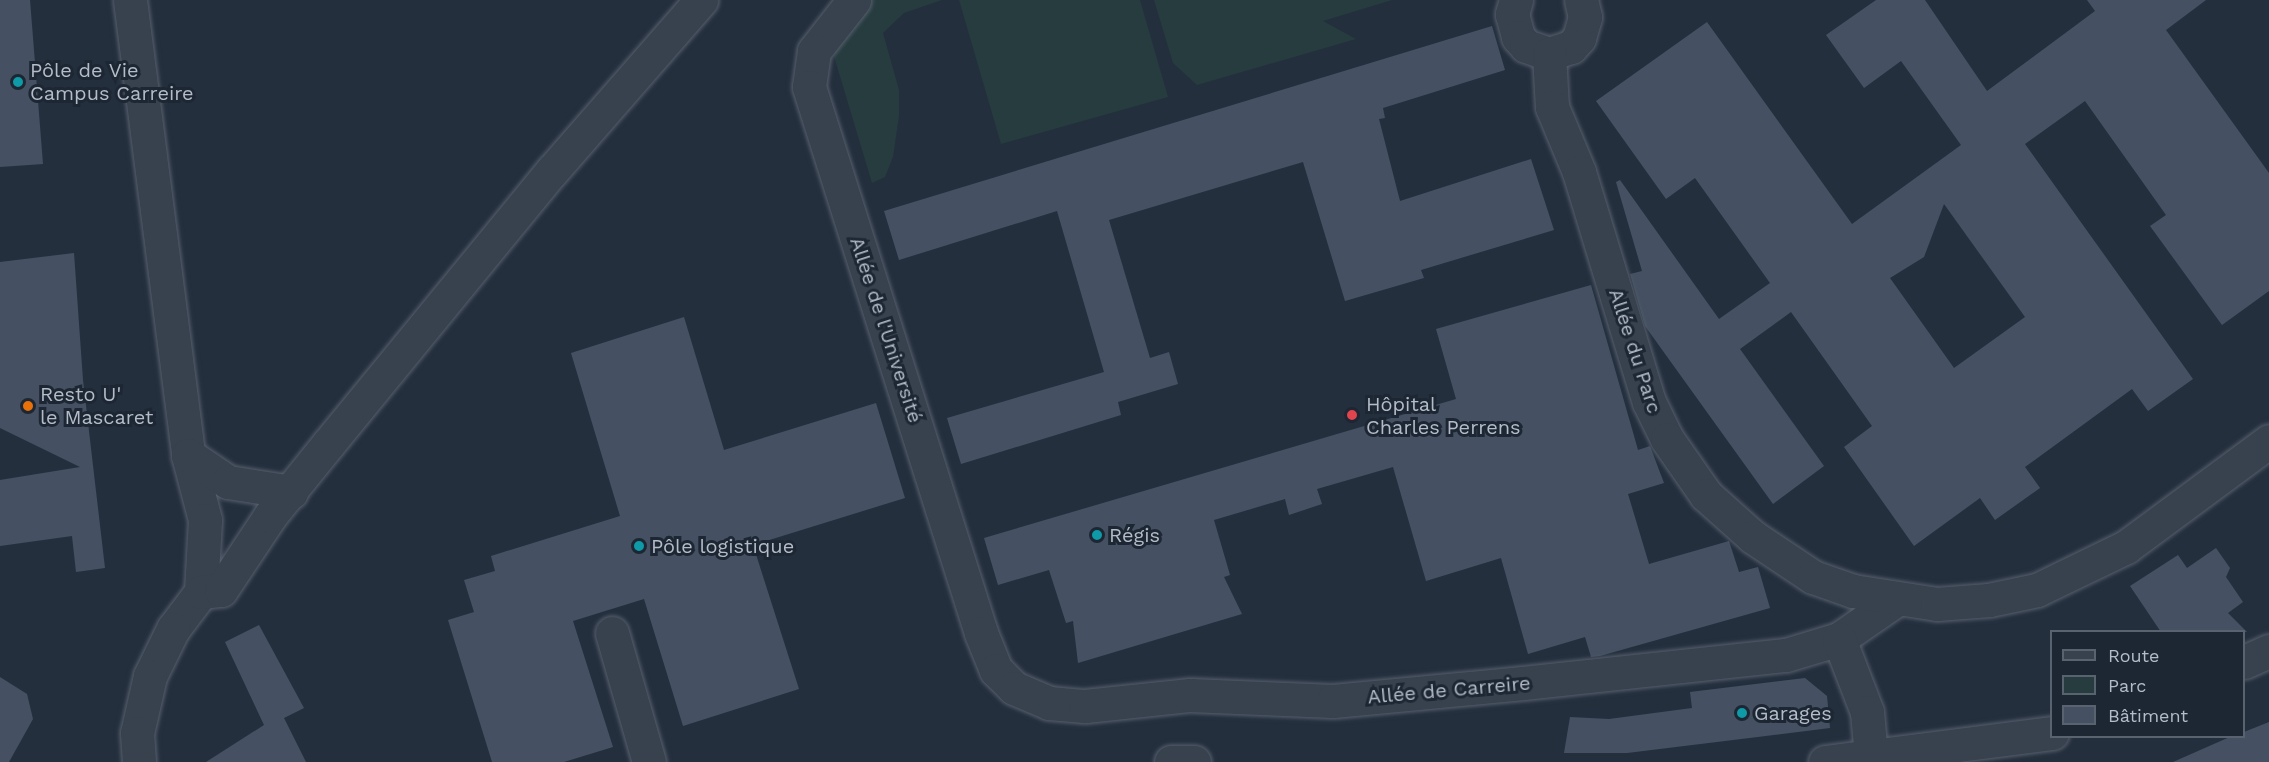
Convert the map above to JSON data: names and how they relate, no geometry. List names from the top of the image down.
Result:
{
  "streets": {
    "street": ["Allée de l'Université", "Allée du Parc", "Allée de Carreire"]
  },
  "crossings": [
    ["Allée de l'Université", "Allée de Carreire"],
    ["Allée du Parc", "Allée de Carreire"]
  ],
  "places": [
    "Pôle de Vie Campus Carreire",
    "Resto U' le Mascaret",
    "Hôpital Charles Perrens",
    "Régis",
    "Pôle logistique",
    "Garages"
  ],
  "legend": ["Route", "Parc", "Bâtiment"]
}
